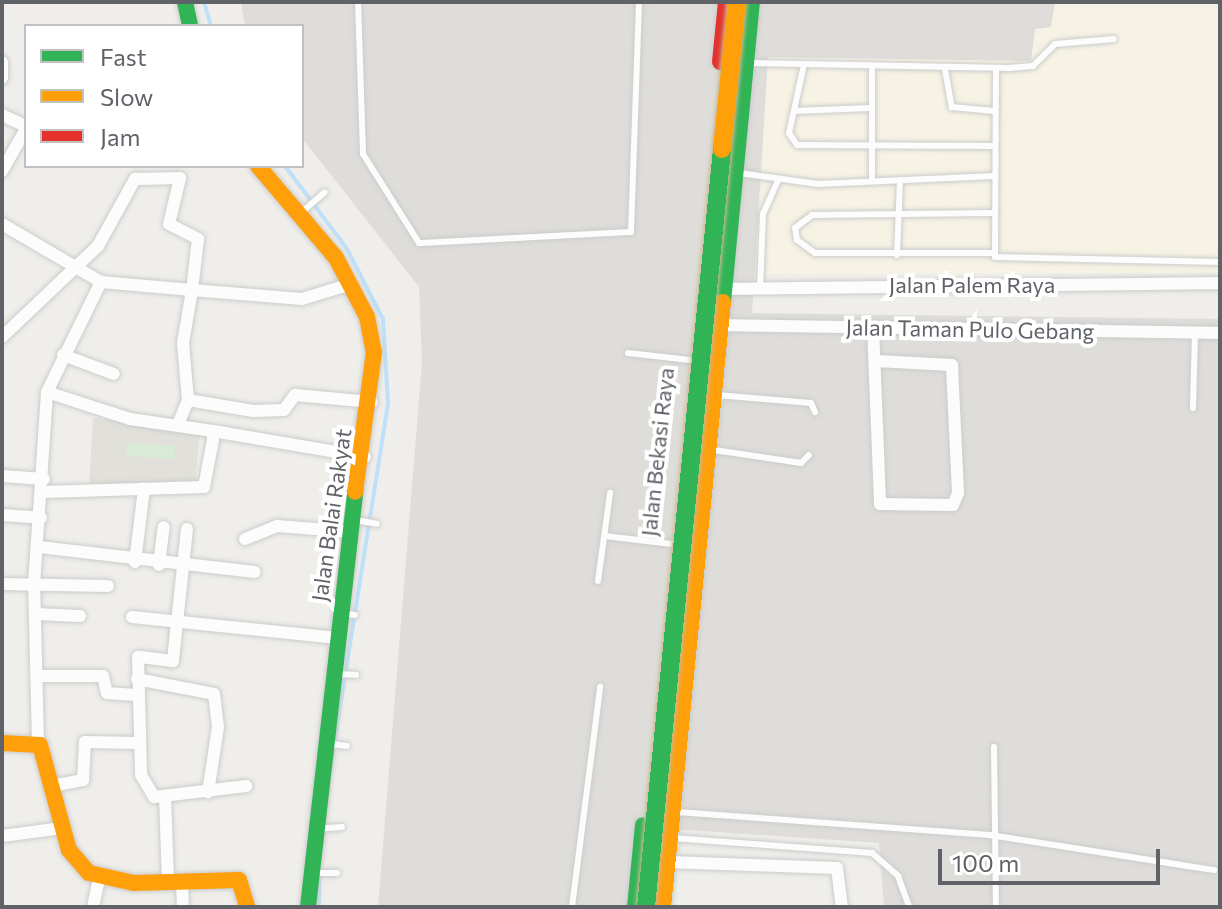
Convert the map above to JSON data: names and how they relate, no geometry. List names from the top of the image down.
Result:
{
  "streets": {
    "main road": ["Jalan Bekasi Raya", "Jalan Balai Rakyat"],
    "street": ["Jalan Palem Raya", "Jalan Taman Pulo Gebang"]
  },
  "legend": ["Fast", "Slow", "Jam"],
  "scale_bar": "100 m"
}
